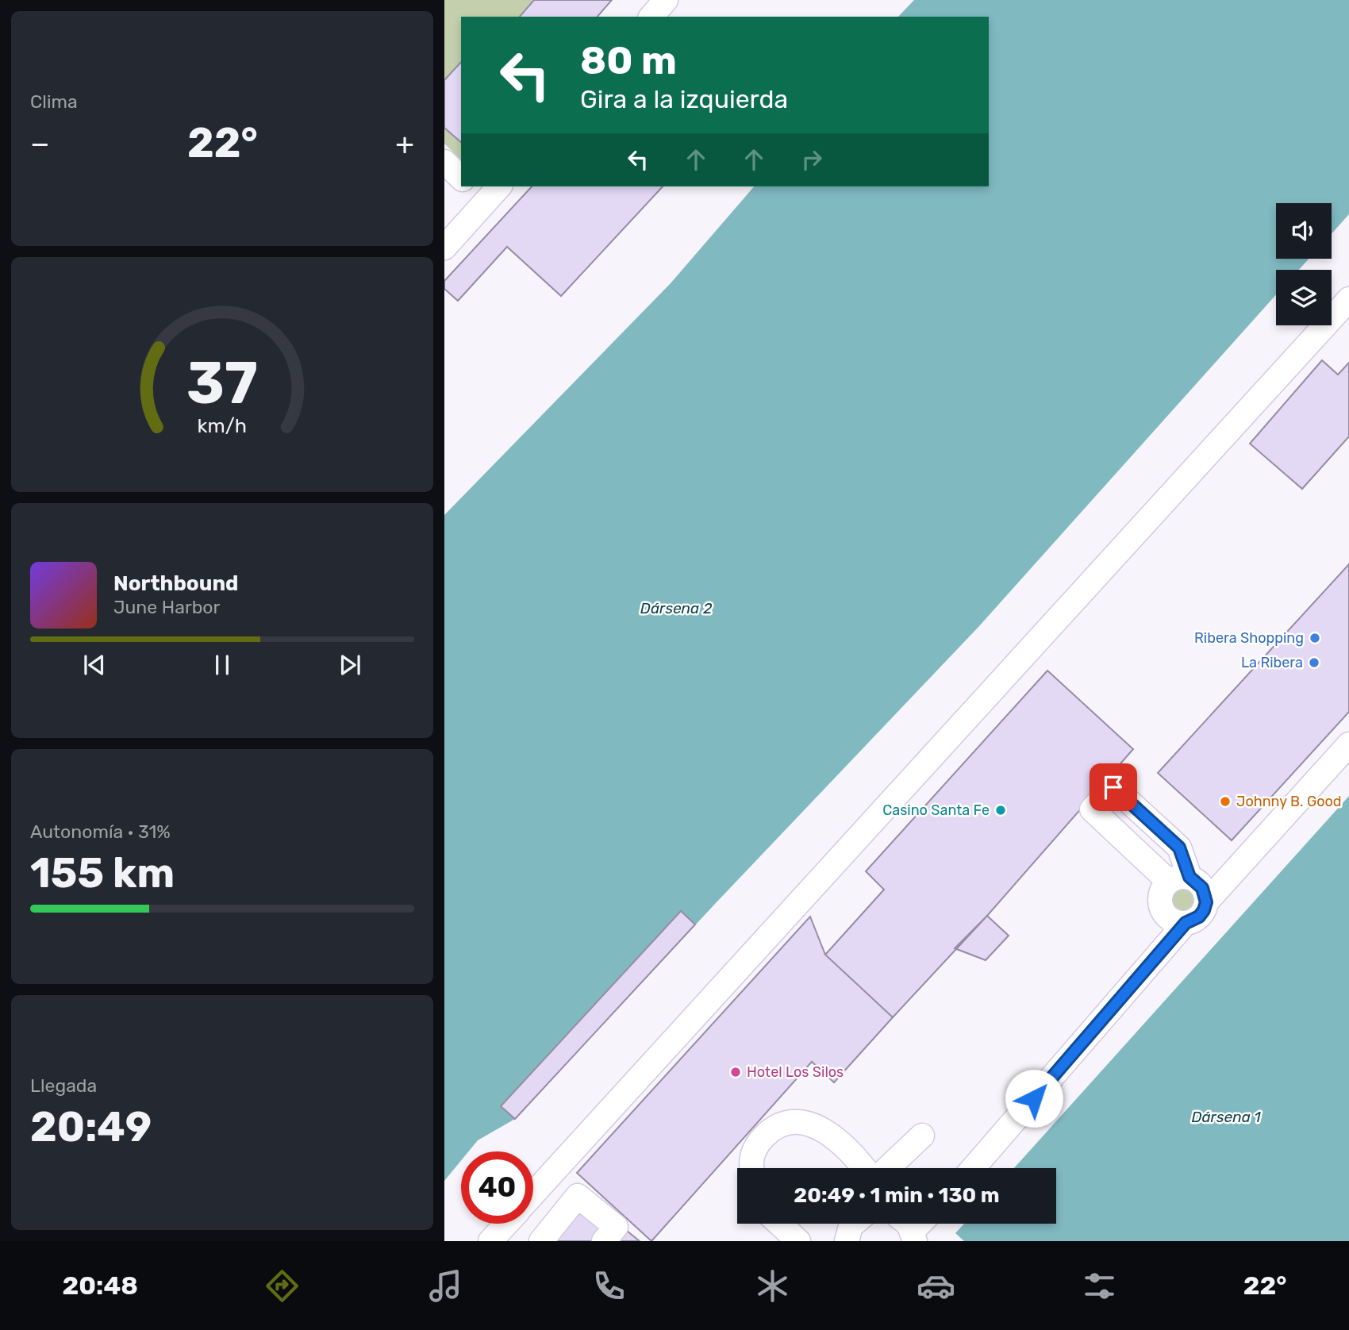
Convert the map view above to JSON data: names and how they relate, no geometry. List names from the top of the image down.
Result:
{
  "water": ["Dársena 2", "Dársena 1"],
  "places": [
    "Ribera Shopping",
    "La Ribera",
    "Johnny B. Good",
    "Casino Santa Fe",
    "Hotel Los Silos"
  ],
  "page": {
    "tile": [
      "Clima",
      ["Autonomía · 31%", "155 km"],
      ["Llegada", "20:49"]
    ],
    "turn": ["80 m", "Gira a la izquierda"],
    "heat": ["−", "22°", "+"],
    "song": ["Northbound", "June Harbor"],
    "limit": "40",
    "trip": "20:49 · 1 min · 130 m",
    "tabs": ["20:48", "22°"],
    "gauge": ["37", "km/h"]
  }
}
